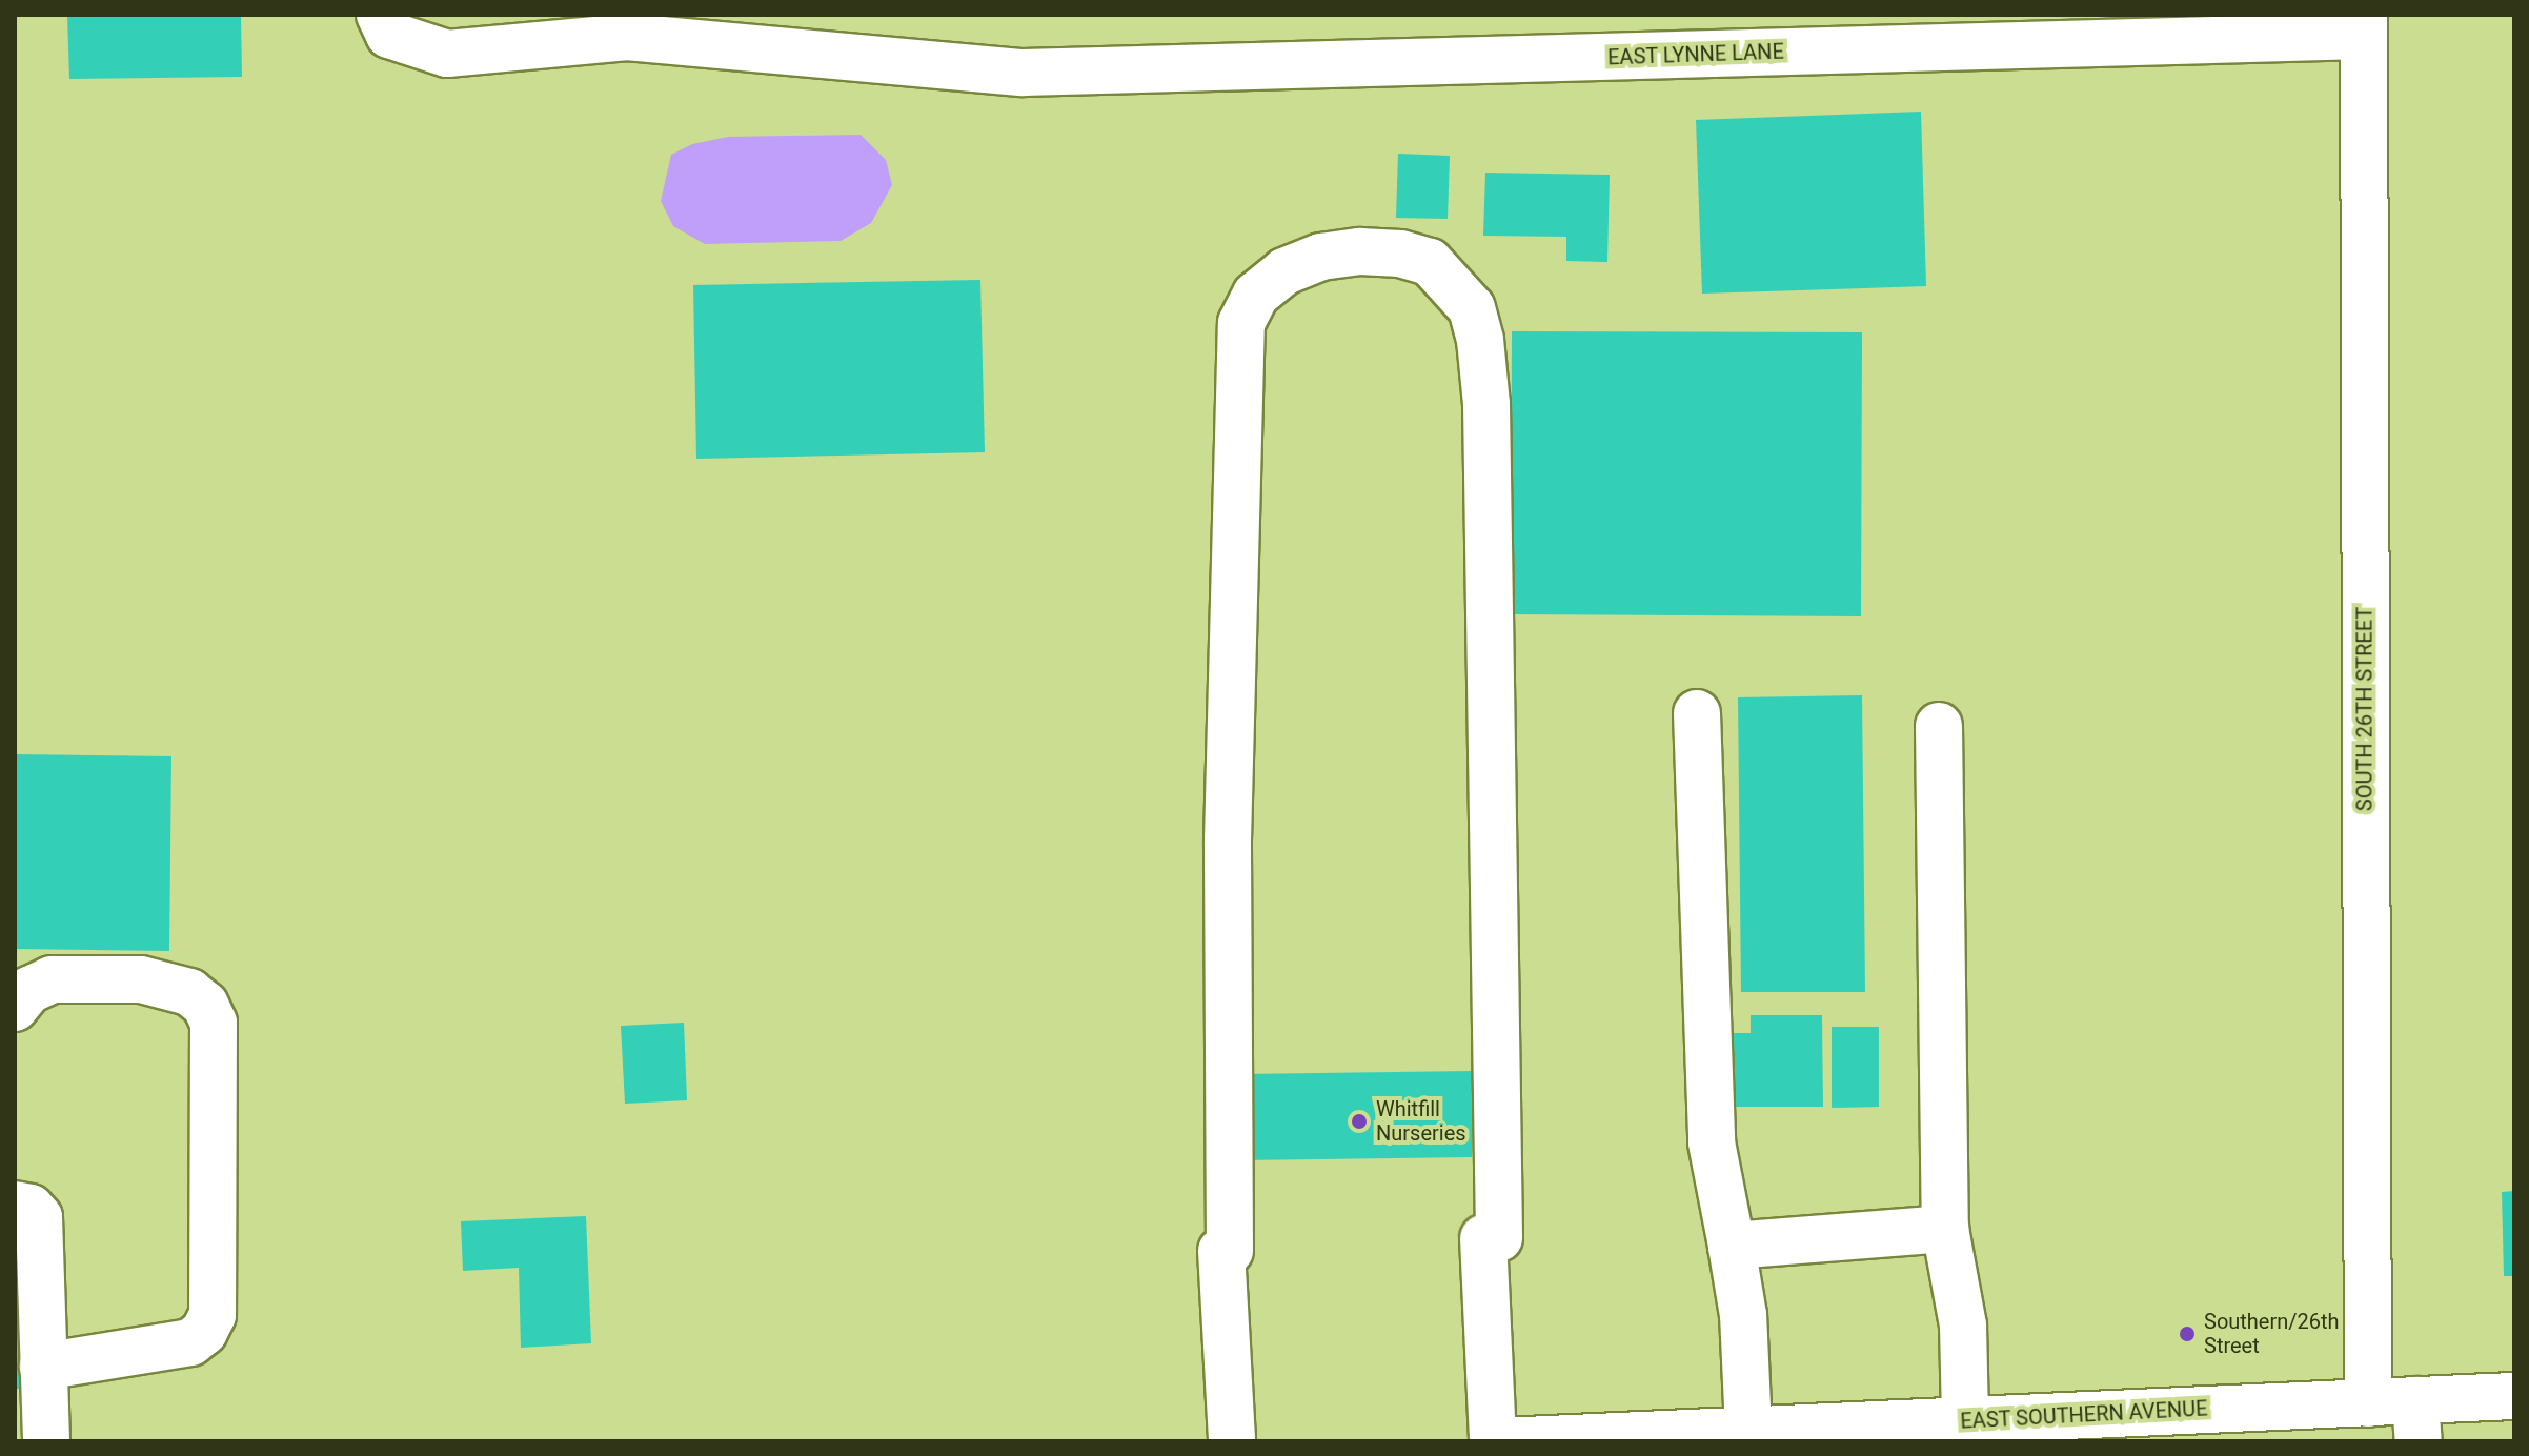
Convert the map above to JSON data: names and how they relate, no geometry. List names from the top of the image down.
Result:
{
  "streets": {
    "street": ["EAST LYNNE LANE", "SOUTH 26TH STREET", "EAST SOUTHERN AVENUE"]
  },
  "crossings": [
    ["EAST LYNNE LANE", "SOUTH 26TH STREET"],
    ["SOUTH 26TH STREET", "EAST SOUTHERN AVENUE"]
  ],
  "places": ["Whitfill Nurseries", "Southern/26th Street"]
}
